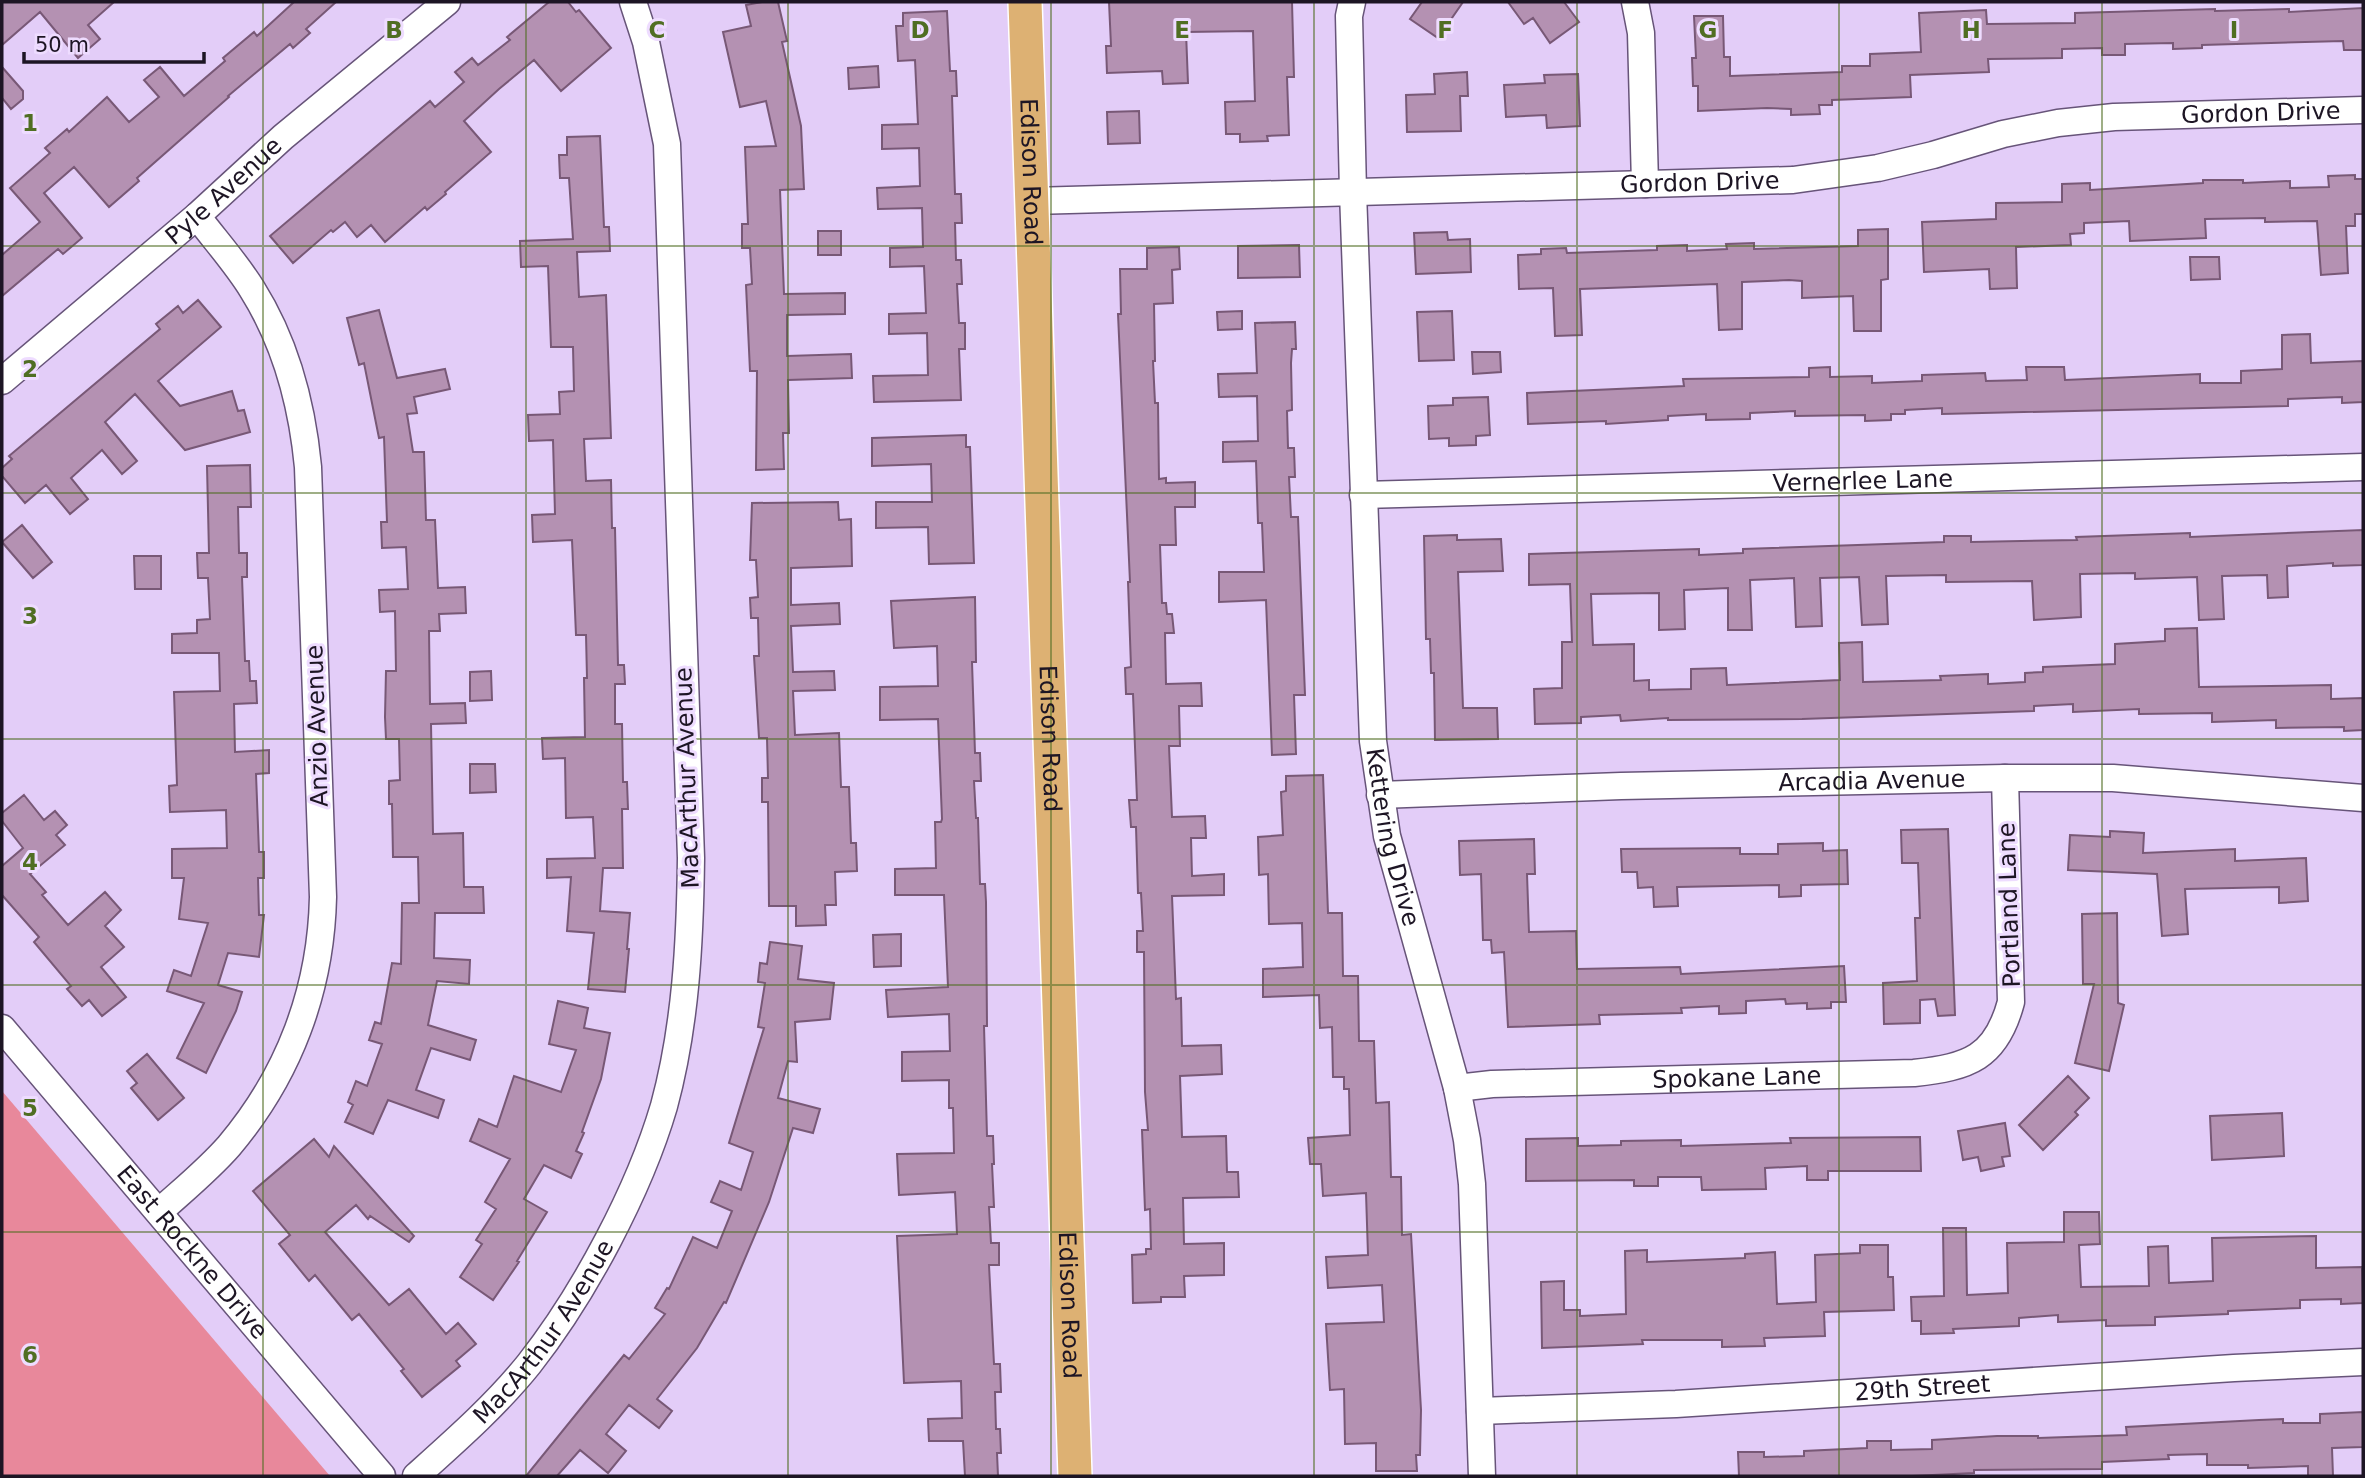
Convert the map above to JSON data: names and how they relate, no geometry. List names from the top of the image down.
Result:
{
  "streets": {
    "main road": ["Edison Road"],
    "street": [
      "Gordon Drive",
      "Pyle Avenue",
      "Vernerlee Lane",
      "Anzio Avenue",
      "MacArthur Avenue",
      "Arcadia Avenue",
      "Kettering Drive",
      "Portland Lane",
      "Spokane Lane",
      "East Rockne Drive",
      "29th Street"
    ]
  },
  "crossings": [
    ["Gordon Drive", "Edison Road"],
    ["Gordon Drive", "Kettering Drive"],
    ["Pyle Avenue", "Anzio Avenue"],
    ["Vernerlee Lane", "Kettering Drive"],
    ["Anzio Avenue", "East Rockne Drive"],
    ["Arcadia Avenue", "Kettering Drive"],
    ["Arcadia Avenue", "Portland Lane"],
    ["Kettering Drive", "Spokane Lane"],
    ["Kettering Drive", "29th Street"],
    ["Portland Lane", "Spokane Lane"]
  ],
  "scale_bar": "50 m",
  "grid": {
    "columns": [
      "B",
      "C",
      "D",
      "E",
      "F",
      "G",
      "H",
      "I"
    ],
    "rows": [
      "1",
      "2",
      "3",
      "4",
      "5",
      "6"
    ]
  }
}
